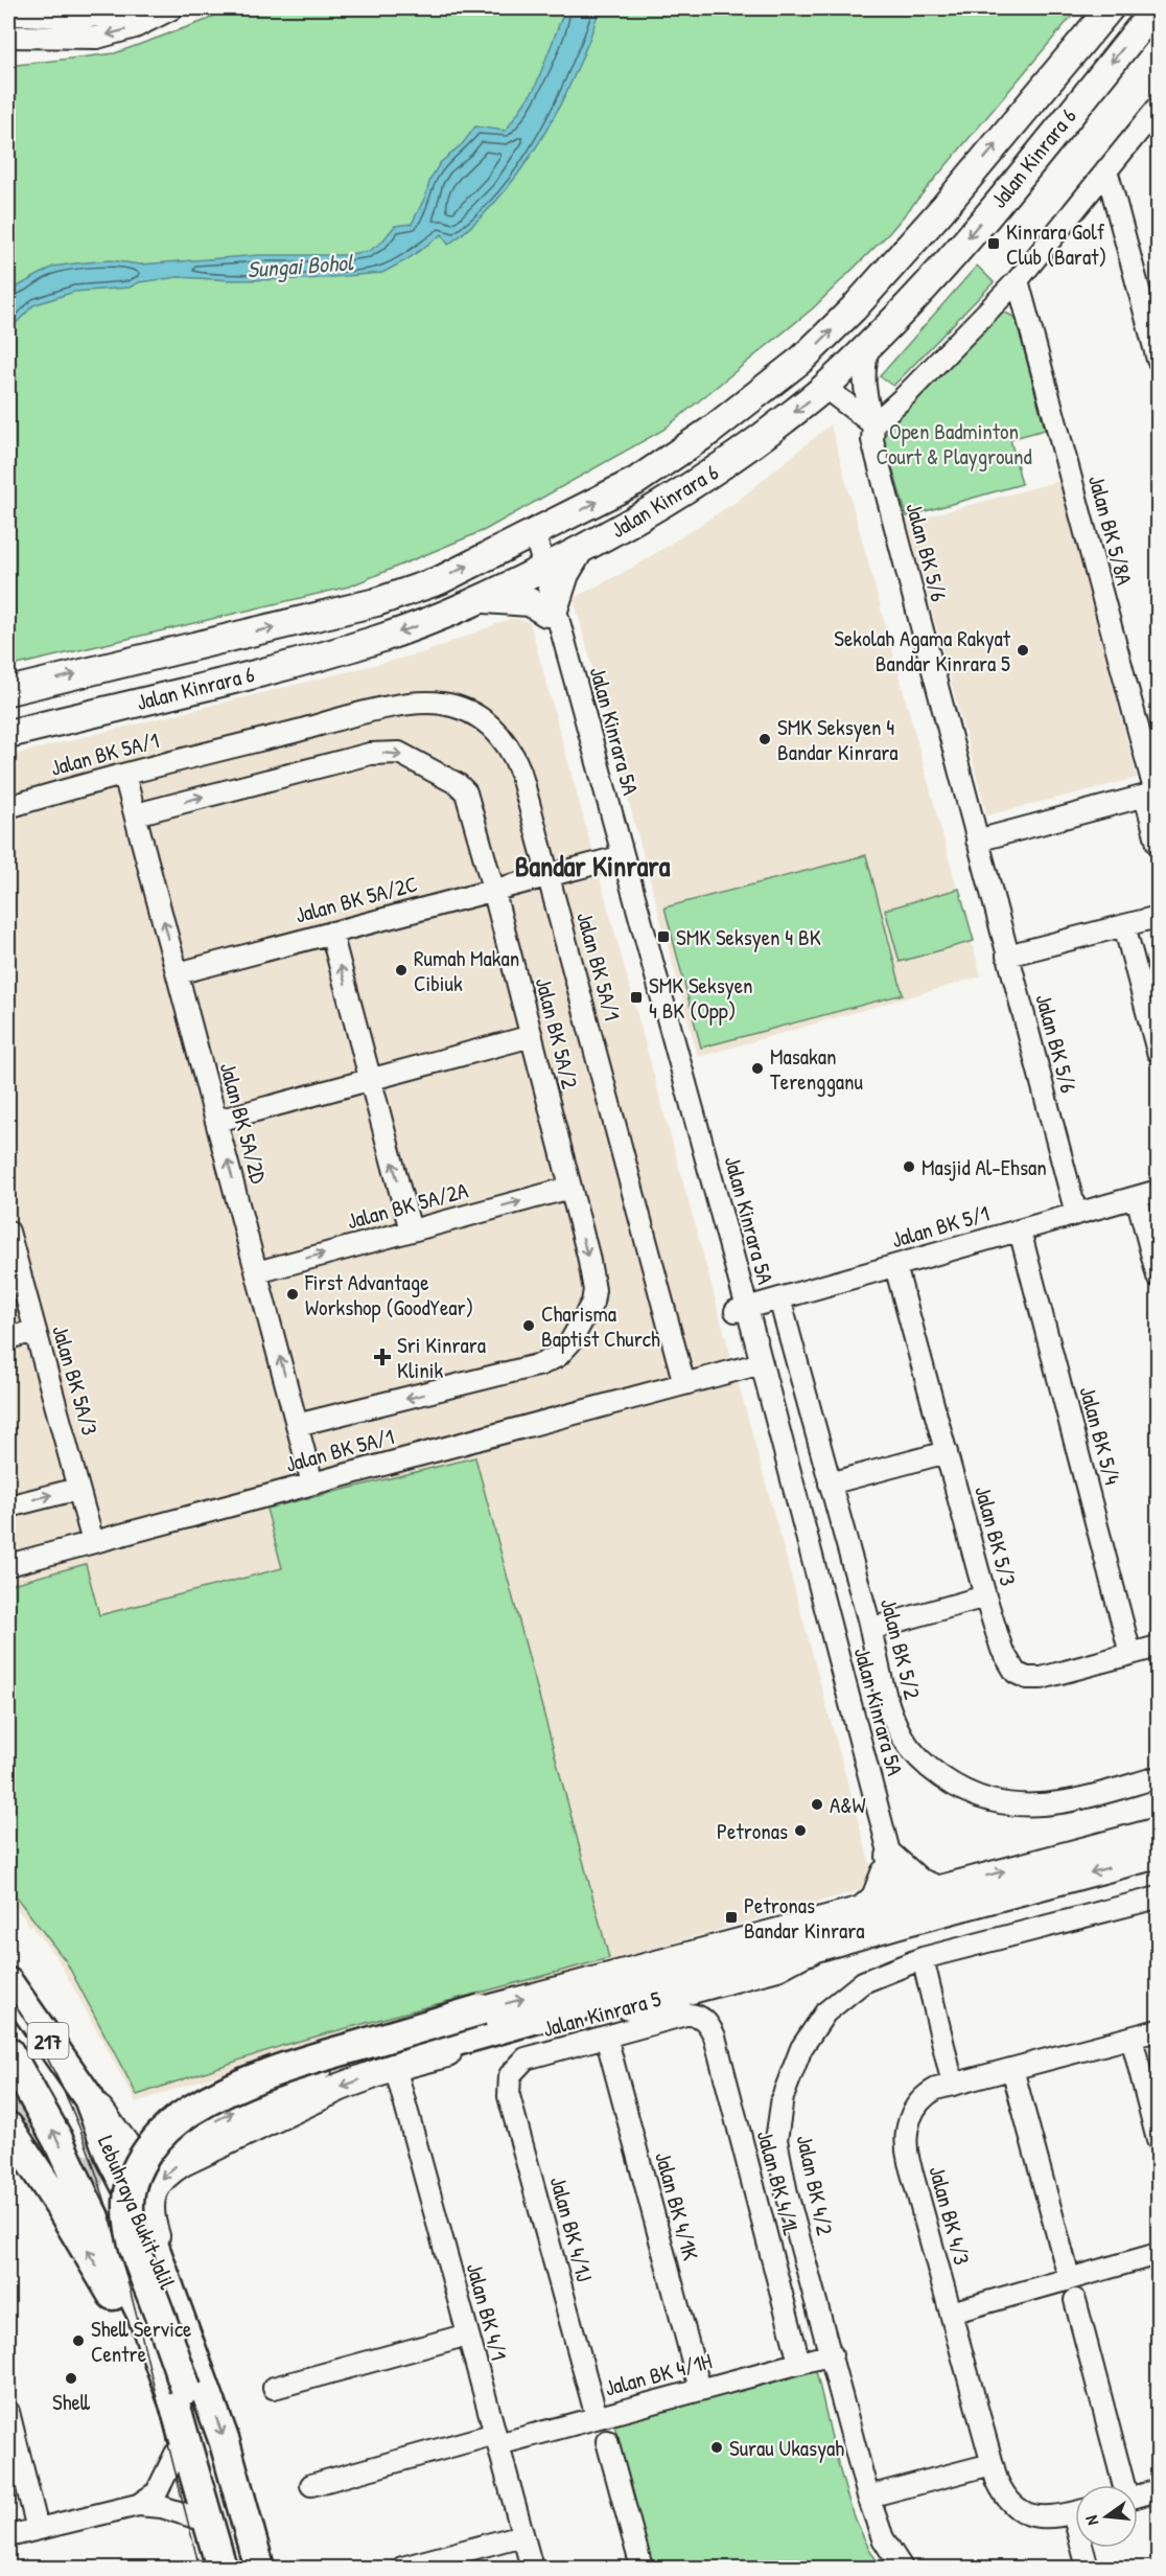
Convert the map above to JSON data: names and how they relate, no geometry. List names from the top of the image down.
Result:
{
  "streets": {
    "highway": ["217", "Lebuhraya Bukit Jalil"],
    "main road": ["Jalan Kinrara 6", "Jalan Kinrara 5"],
    "street": [
      "Jalan BK 5/8A",
      "Jalan BK 5/6",
      "Jalan Kinrara 5A",
      "Jalan BK 5A/1",
      "Jalan BK 5A/2C",
      "Jalan BK 5A/2",
      "Jalan BK 5A/2D",
      "Jalan BK 5A/2A",
      "Jalan BK 5/1",
      "Jalan BK 5A/3",
      "Jalan BK 5/4",
      "Jalan BK 5/3",
      "Jalan BK 5/2",
      "Jalan BK 4/1L",
      "Jalan BK 4/2",
      "Jalan BK 4/1K",
      "Jalan BK 4/3",
      "Jalan BK 4/1J",
      "Jalan BK 4/1",
      "Jalan BK 4/1H"
    ]
  },
  "crossings": [
    ["Jalan Kinrara 6", "Jalan BK 5/6"],
    ["Jalan Kinrara 6", "Jalan Kinrara 5A"],
    ["Jalan BK 5/6", "Jalan BK 5/1"],
    ["Jalan Kinrara 5A", "Jalan BK 5A/1"],
    ["Jalan Kinrara 5A", "Jalan BK 5A/2C"],
    ["Jalan Kinrara 5A", "Jalan BK 5/1"],
    ["Jalan Kinrara 5A", "Jalan Kinrara 5"],
    ["Jalan BK 5A/1", "Jalan BK 5A/2C"],
    ["Jalan BK 5A/1", "Jalan BK 5A/2D"],
    ["Jalan BK 5A/1", "Jalan BK 5A/3"],
    ["Jalan BK 5A/2C", "Jalan BK 5A/2"],
    ["Jalan BK 5A/2C", "Jalan BK 5A/2D"],
    ["Jalan BK 5A/2", "Jalan BK 5A/2D"],
    ["Jalan BK 5A/2", "Jalan BK 5A/2A"],
    ["Jalan BK 5A/2D", "Jalan BK 5A/2A"],
    ["Jalan BK 5/1", "Jalan BK 5/4"],
    ["Jalan BK 5/1", "Jalan BK 5/3"],
    ["Jalan BK 5/1", "Jalan BK 5/2"],
    ["Jalan BK 5/4", "Jalan BK 5/3"],
    ["Jalan Kinrara 5", "Lebuhraya Bukit Jalil"],
    ["Jalan BK 4/1L", "Jalan BK 4/1K"],
    ["Jalan BK 4/1L", "Jalan BK 4/1J"],
    ["Jalan BK 4/1L", "Jalan BK 4/1H"],
    ["Jalan BK 4/2", "Jalan BK 4/1H"],
    ["Jalan BK 4/1K", "Jalan BK 4/1J"],
    ["Jalan BK 4/1K", "Jalan BK 4/1H"],
    ["Jalan BK 4/1J", "Jalan BK 4/1H"],
    ["Jalan BK 4/1", "Jalan BK 4/1H"]
  ],
  "districts": ["Bandar Kinrara"],
  "water": ["Sungai Bohol"],
  "parks": ["Open Badminton Court & Playground"],
  "places": {
    "transit": [
      "Kinrara Golf Club (Barat)",
      "SMK Seksyen 4 BK",
      "SMK Seksyen 4 BK (Opp)",
      "Petronas Bandar Kinrara"
    ],
    "other": [
      "Sekolah Agama Rakyat Bandar Kinrara 5",
      "SMK Seksyen 4 Bandar Kinrara",
      "Rumah Makan Cibiuk",
      "Masakan Terengganu",
      "Masjid Al-Ehsan",
      "First Advantage Workshop (GoodYear)",
      "Charisma Baptist Church",
      "A&W",
      "Petronas",
      "Shell Service Centre",
      "Shell",
      "Surau Ukasyah"
    ],
    "health": ["Sri Kinrara Klinik"]
  },
  "north": "left"
}
